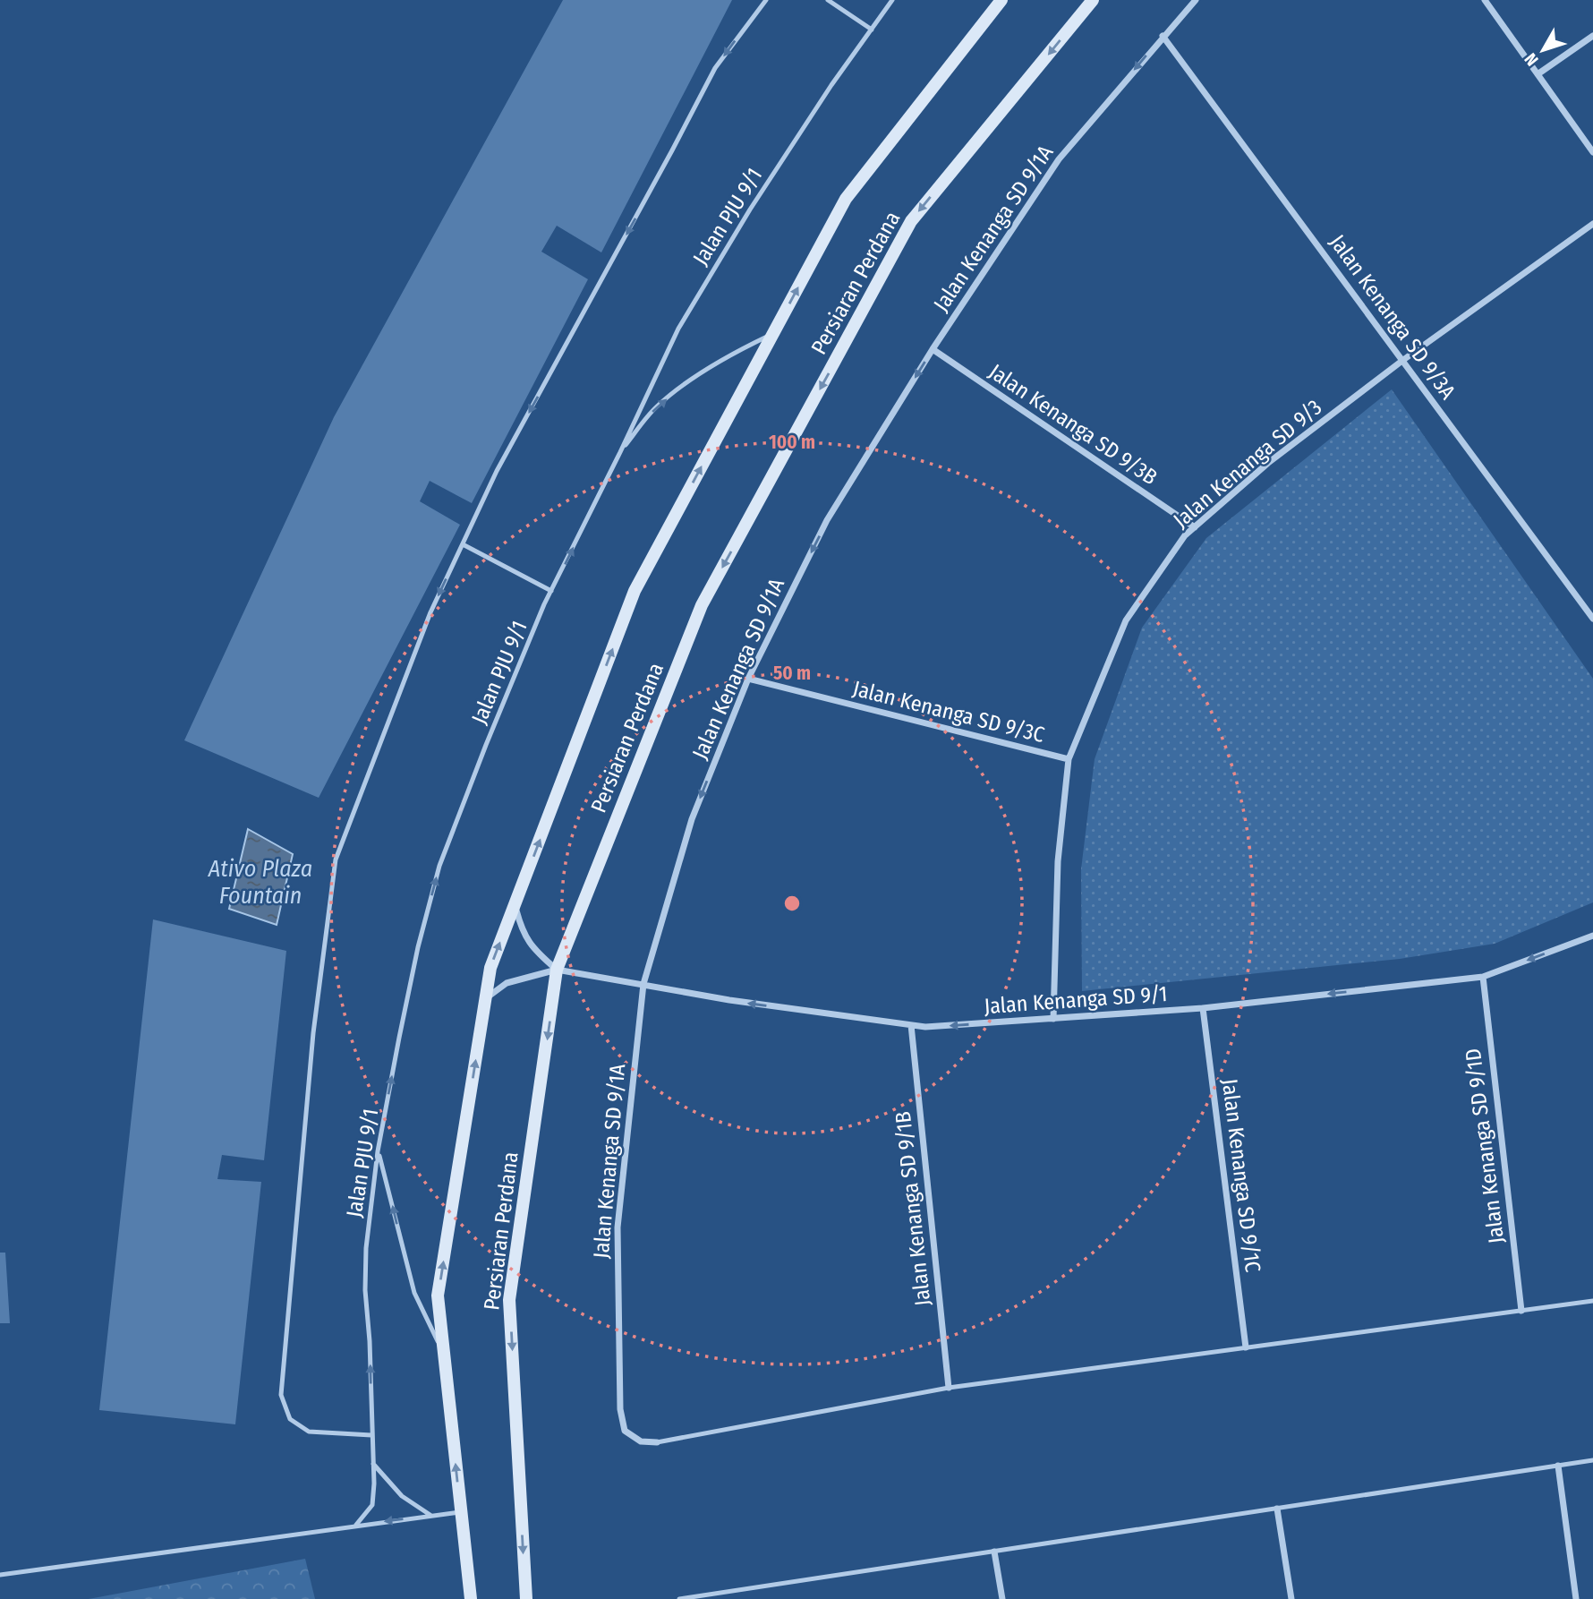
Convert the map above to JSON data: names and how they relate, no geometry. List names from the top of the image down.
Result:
{
  "streets": {
    "main road": ["Persiaran Perdana"],
    "street": [
      "Jalan Kenanga SD 9/1A",
      "Jalan Kenanga SD 9/3A",
      "Jalan Kenanga SD 9/3B",
      "Jalan Kenanga SD 9/3",
      "Jalan Kenanga SD 9/3C",
      "Jalan Kenanga SD 9/1",
      "Jalan Kenanga SD 9/1D",
      "Jalan Kenanga SD 9/1C",
      "Jalan Kenanga SD 9/1B"
    ],
    "lane": ["Jalan PJU 9/1"]
  },
  "crossings": [
    ["Jalan Kenanga SD 9/1A", "Jalan Kenanga SD 9/3A"],
    ["Jalan Kenanga SD 9/1A", "Jalan Kenanga SD 9/3B"],
    ["Jalan Kenanga SD 9/1A", "Jalan Kenanga SD 9/3C"],
    ["Jalan Kenanga SD 9/1A", "Jalan Kenanga SD 9/1"],
    ["Persiaran Perdana", "Jalan Kenanga SD 9/1"],
    ["Jalan Kenanga SD 9/3A", "Jalan Kenanga SD 9/3"],
    ["Jalan Kenanga SD 9/3B", "Jalan Kenanga SD 9/3"],
    ["Jalan Kenanga SD 9/3", "Jalan Kenanga SD 9/3C"],
    ["Jalan Kenanga SD 9/3", "Jalan Kenanga SD 9/1"],
    ["Jalan Kenanga SD 9/1", "Jalan Kenanga SD 9/1D"],
    ["Jalan Kenanga SD 9/1", "Jalan Kenanga SD 9/1C"],
    ["Jalan Kenanga SD 9/1", "Jalan Kenanga SD 9/1B"]
  ],
  "one_way": ["Jalan PJU 9/1", "Jalan Kenanga SD 9/1A", "Jalan Kenanga SD 9/1"],
  "water": ["Ativo Plaza Fountain"],
  "north": "bottom left",
  "rings": ["100 m", "50 m"]
}
